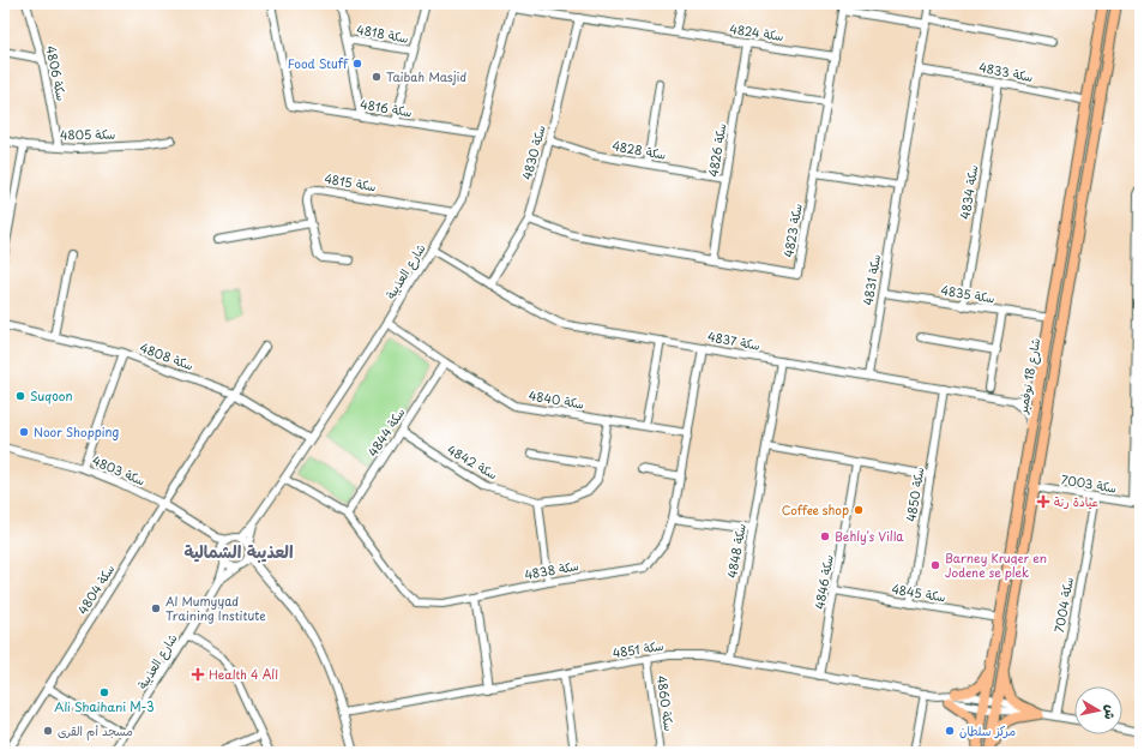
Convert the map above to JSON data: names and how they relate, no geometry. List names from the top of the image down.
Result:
{
  "streets": {
    "main road": ["شارع 18 نوفمبر"],
    "street": [
      "سكة 4824",
      "سكة 4818",
      "سكة 4833",
      "سكة 4806",
      "سكة 4816",
      "سكة 4805",
      "سكة 4828",
      "سكة 4826",
      "سكة 4830",
      "سكة 4815",
      "سكة 4834",
      "سكة 4823",
      "شارع العذيبة",
      "سكة 4831",
      "سكة 4835",
      "سكة 4837",
      "سكة 4808",
      "سكة 4840",
      "سكة 4844",
      "سكة 4842",
      "سكة 4803",
      "سكة 7003",
      "سكة 4850",
      "سكة 4848",
      "سكة 4838",
      "سكة 4846",
      "سكة 4804",
      "سكة 4845",
      "سكة 7004",
      "سكة 4851",
      "سكة 4860"
    ]
  },
  "crossings": [
    ["سكة 4824", "سكة 4826"],
    ["سكة 4824", "سكة 4830"],
    ["سكة 4824", "سكة 4823"],
    ["سكة 4824", "شارع العذيبة"],
    ["سكة 4818", "سكة 4816"],
    ["سكة 4833", "سكة 4834"],
    ["سكة 4833", "سكة 4831"],
    ["سكة 4833", "شارع 18 نوفمبر"],
    ["سكة 4806", "سكة 4805"],
    ["سكة 4816", "شارع العذيبة"],
    ["سكة 4828", "سكة 4826"],
    ["سكة 4828", "سكة 4830"],
    ["سكة 4826", "سكة 4823"],
    ["سكة 4830", "سكة 4823"],
    ["سكة 4830", "سكة 4837"],
    ["سكة 4815", "شارع العذيبة"],
    ["سكة 4834", "سكة 4835"],
    ["شارع العذيبة", "سكة 4837"],
    ["شارع العذيبة", "سكة 4808"],
    ["شارع العذيبة", "سكة 4840"],
    ["شارع العذيبة", "سكة 4803"],
    ["شارع العذيبة", "سكة 4838"],
    ["سكة 4831", "سكة 4835"],
    ["سكة 4831", "سكة 4837"],
    ["سكة 4835", "شارع 18 نوفمبر"],
    ["سكة 4837", "سكة 4850"],
    ["سكة 4837", "سكة 4848"],
    ["سكة 4837", "سكة 4838"],
    ["سكة 4808", "سكة 4804"],
    ["شارع 18 نوفمبر", "سكة 7003"],
    ["شارع 18 نوفمبر", "سكة 4845"],
    ["شارع 18 نوفمبر", "سكة 4851"],
    ["سكة 4840", "سكة 4844"],
    ["سكة 4840", "سكة 4842"],
    ["سكة 4840", "سكة 4838"],
    ["سكة 4844", "سكة 4842"],
    ["سكة 4844", "سكة 4838"],
    ["سكة 4803", "سكة 4804"],
    ["سكة 7003", "سكة 7004"],
    ["سكة 4850", "سكة 4845"],
    ["سكة 4848", "سكة 4851"],
    ["سكة 4846", "سكة 4845"],
    ["سكة 4846", "سكة 4851"],
    ["سكة 7004", "سكة 4851"],
    ["سكة 4851", "سكة 4860"]
  ],
  "districts": ["العذيبة الشمالية"],
  "places": {
    "other": [
      "Food Stuff",
      "Taibah Masjid",
      "Suqoon",
      "Noor Shopping",
      "Coffee shop",
      "Behly's Villa",
      "Barney Kruger en Jodene se plek",
      "Al Mumyyad Training Institute",
      "Ali Shaihani M-3",
      "مسجد أم القرى",
      "مركز سلطان"
    ],
    "health": ["عيادة رنة", "Health 4 All"]
  },
  "north": "right"
}
